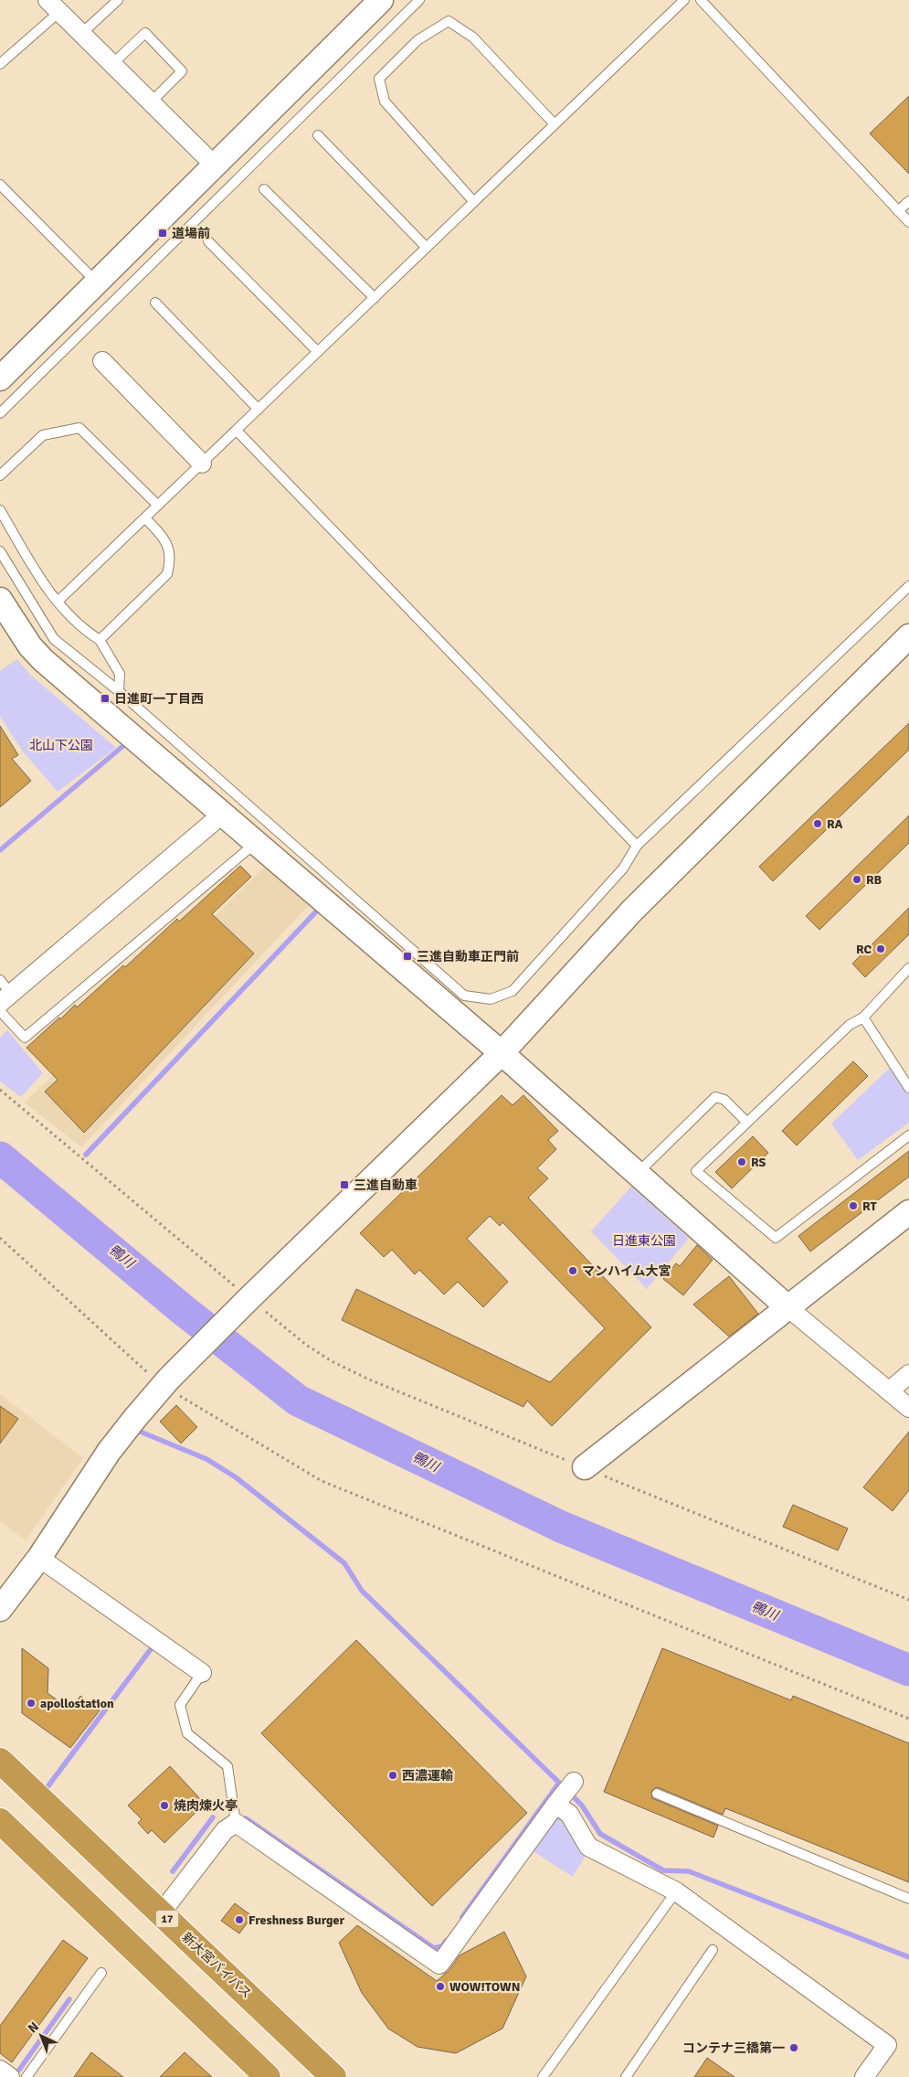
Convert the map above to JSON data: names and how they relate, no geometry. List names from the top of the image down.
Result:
{
  "streets": {
    "highway": ["17", "新大宮バイパス"]
  },
  "water": ["鴨川"],
  "parks": ["北山下公園", "日進東公園"],
  "places": {
    "transit": [
      "道場前",
      "日進町一丁目西",
      "三進自動車正門前",
      "三進自動車"
    ],
    "other": [
      "RA",
      "RB",
      "RC",
      "RS",
      "RT",
      "マンハイム大宮",
      "apollostation",
      "西濃運輸",
      "焼肉煉火亭",
      "Freshness Burger",
      "WOW!TOWN",
      "コンテナ三橋第一"
    ]
  },
  "north": "top left"
}
